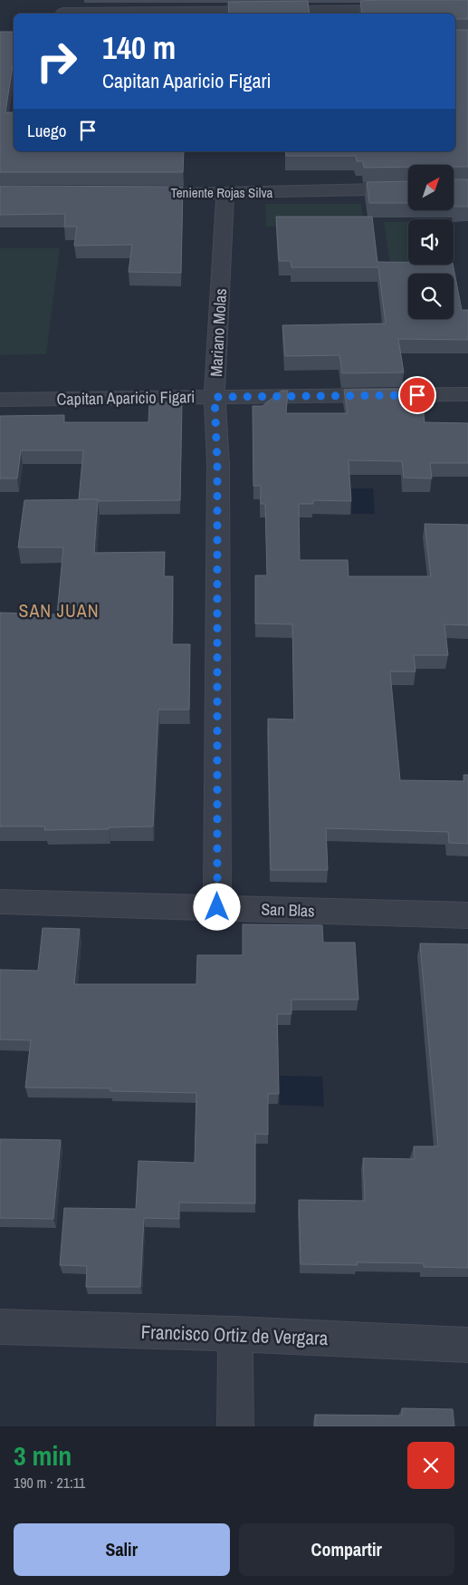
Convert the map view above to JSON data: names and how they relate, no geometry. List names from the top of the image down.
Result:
{
  "streets": {
    "street": [
      "Teniente Rojas Silva",
      "Mariano Molas",
      "Capitan Aparicio Figari",
      "San Blas",
      "Francisco Ortiz de Vergara"
    ]
  },
  "crossings": [
    ["Teniente Rojas Silva", "Mariano Molas"],
    ["Mariano Molas", "Capitan Aparicio Figari"],
    ["Mariano Molas", "San Blas"]
  ],
  "districts": ["SAN JUAN"],
  "north": "top right",
  "page": {
    "turn": ["140 m", "Capitan Aparicio Figari"],
    "then": "Luego",
    "heading": ["3 min", "190 m · 21:11"],
    "buttons": ["Salir", "Compartir"]
  }
}
